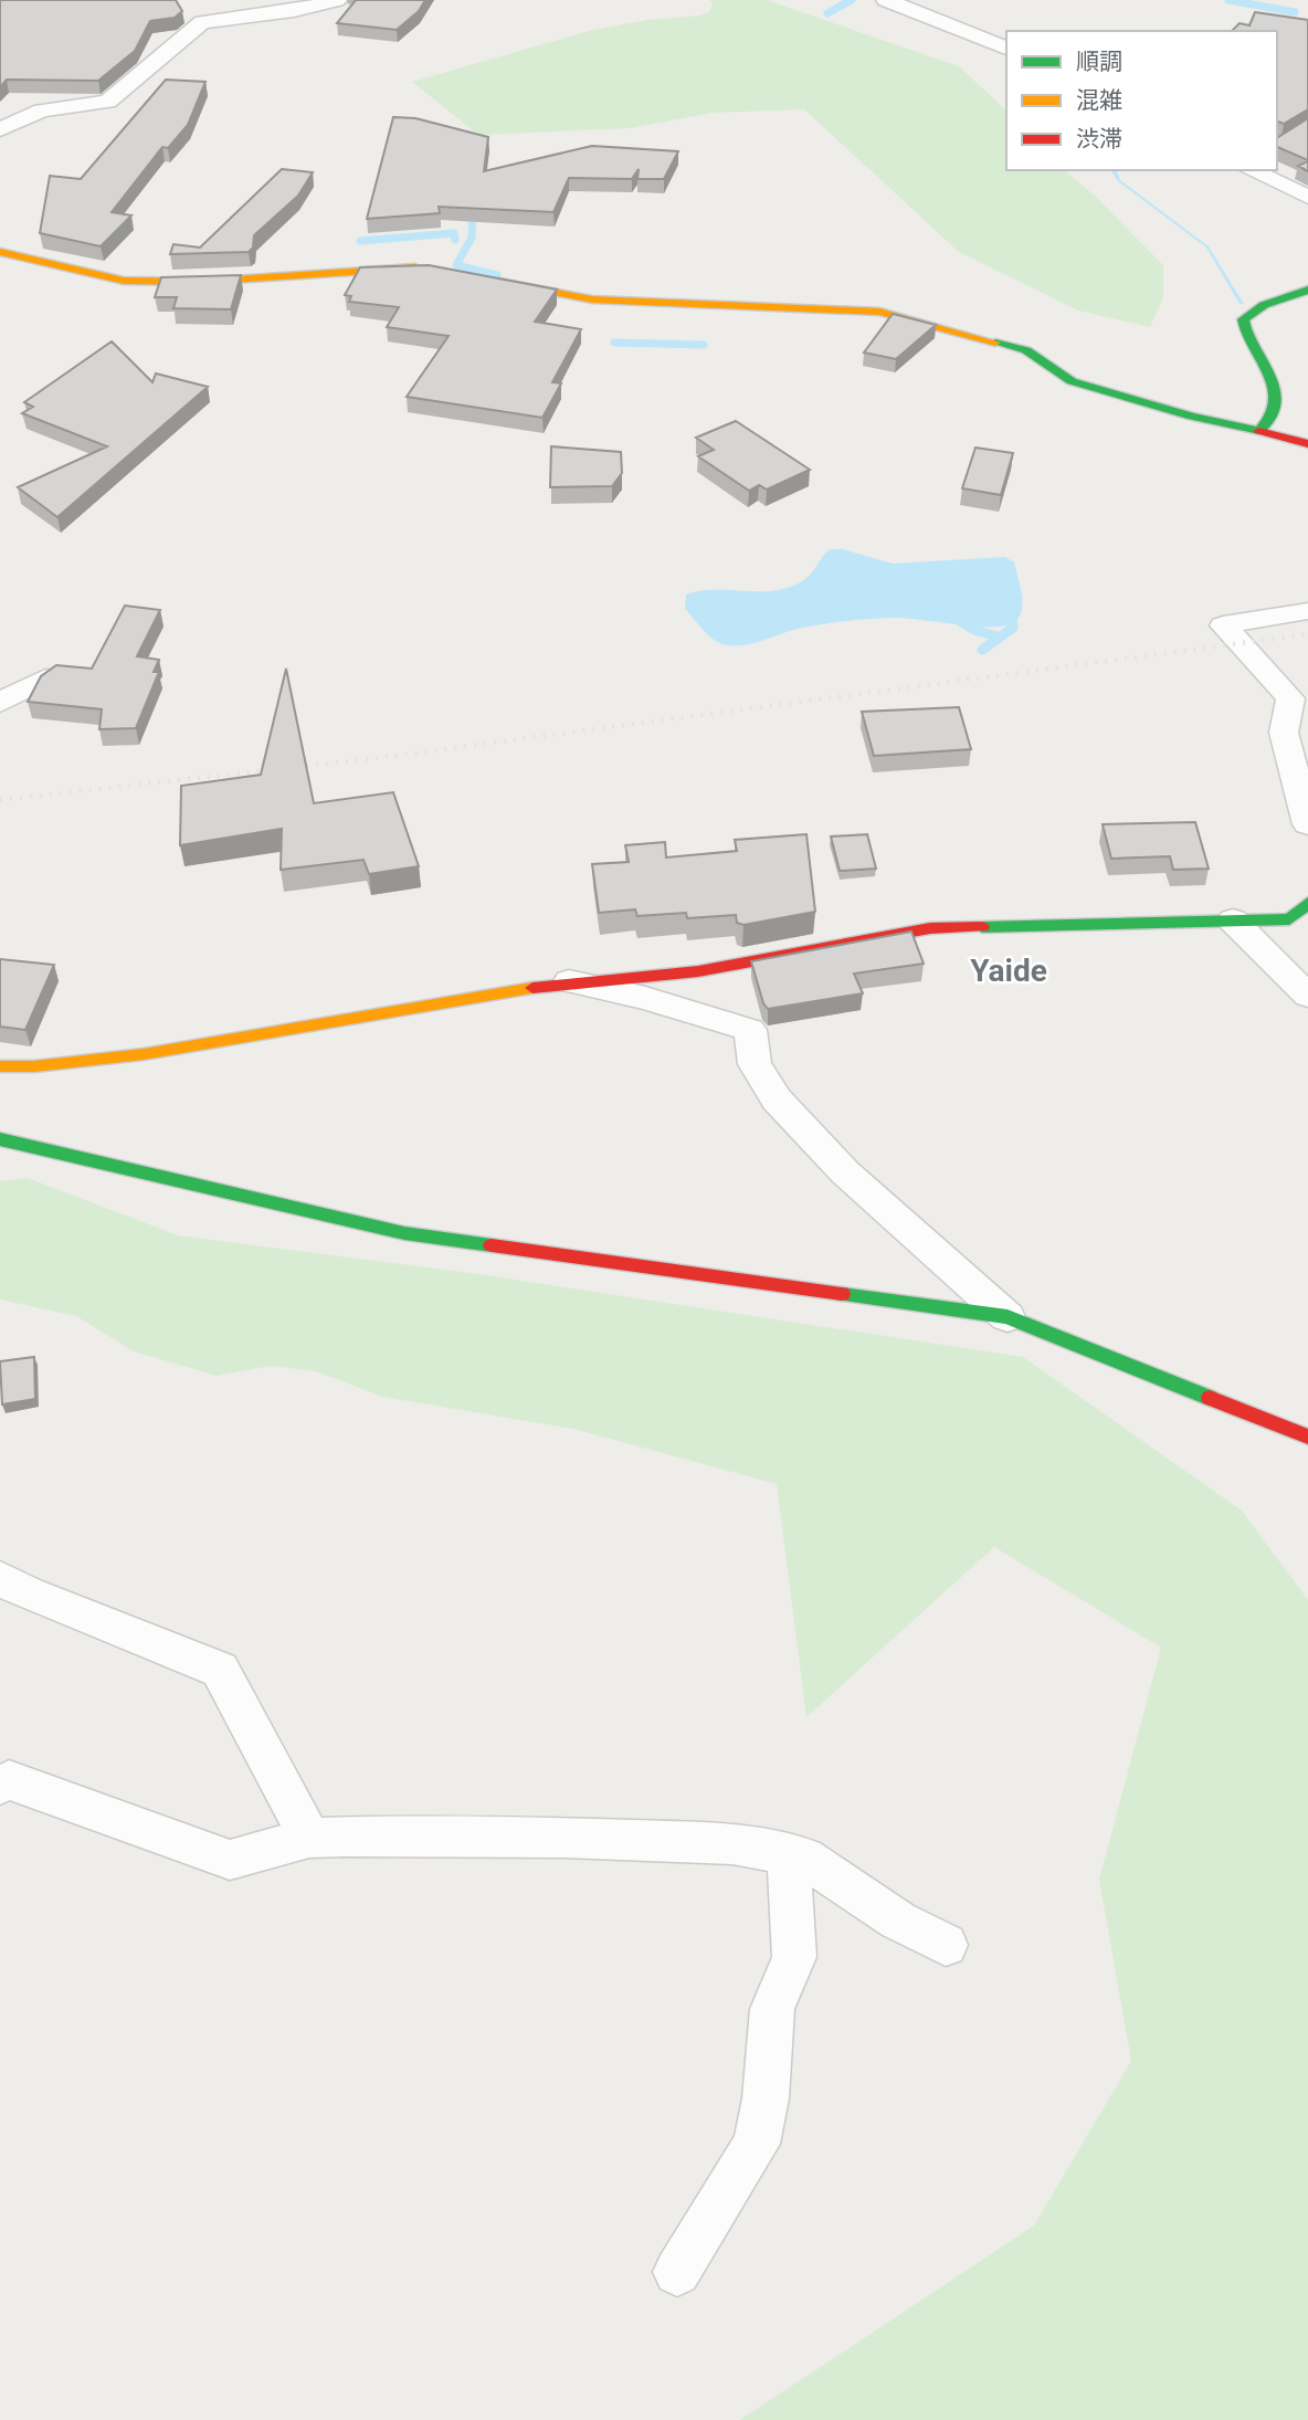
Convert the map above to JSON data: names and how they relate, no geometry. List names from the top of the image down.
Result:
{
  "districts": ["Yaide"],
  "legend": ["順調", "混雑", "渋滞"]
}
